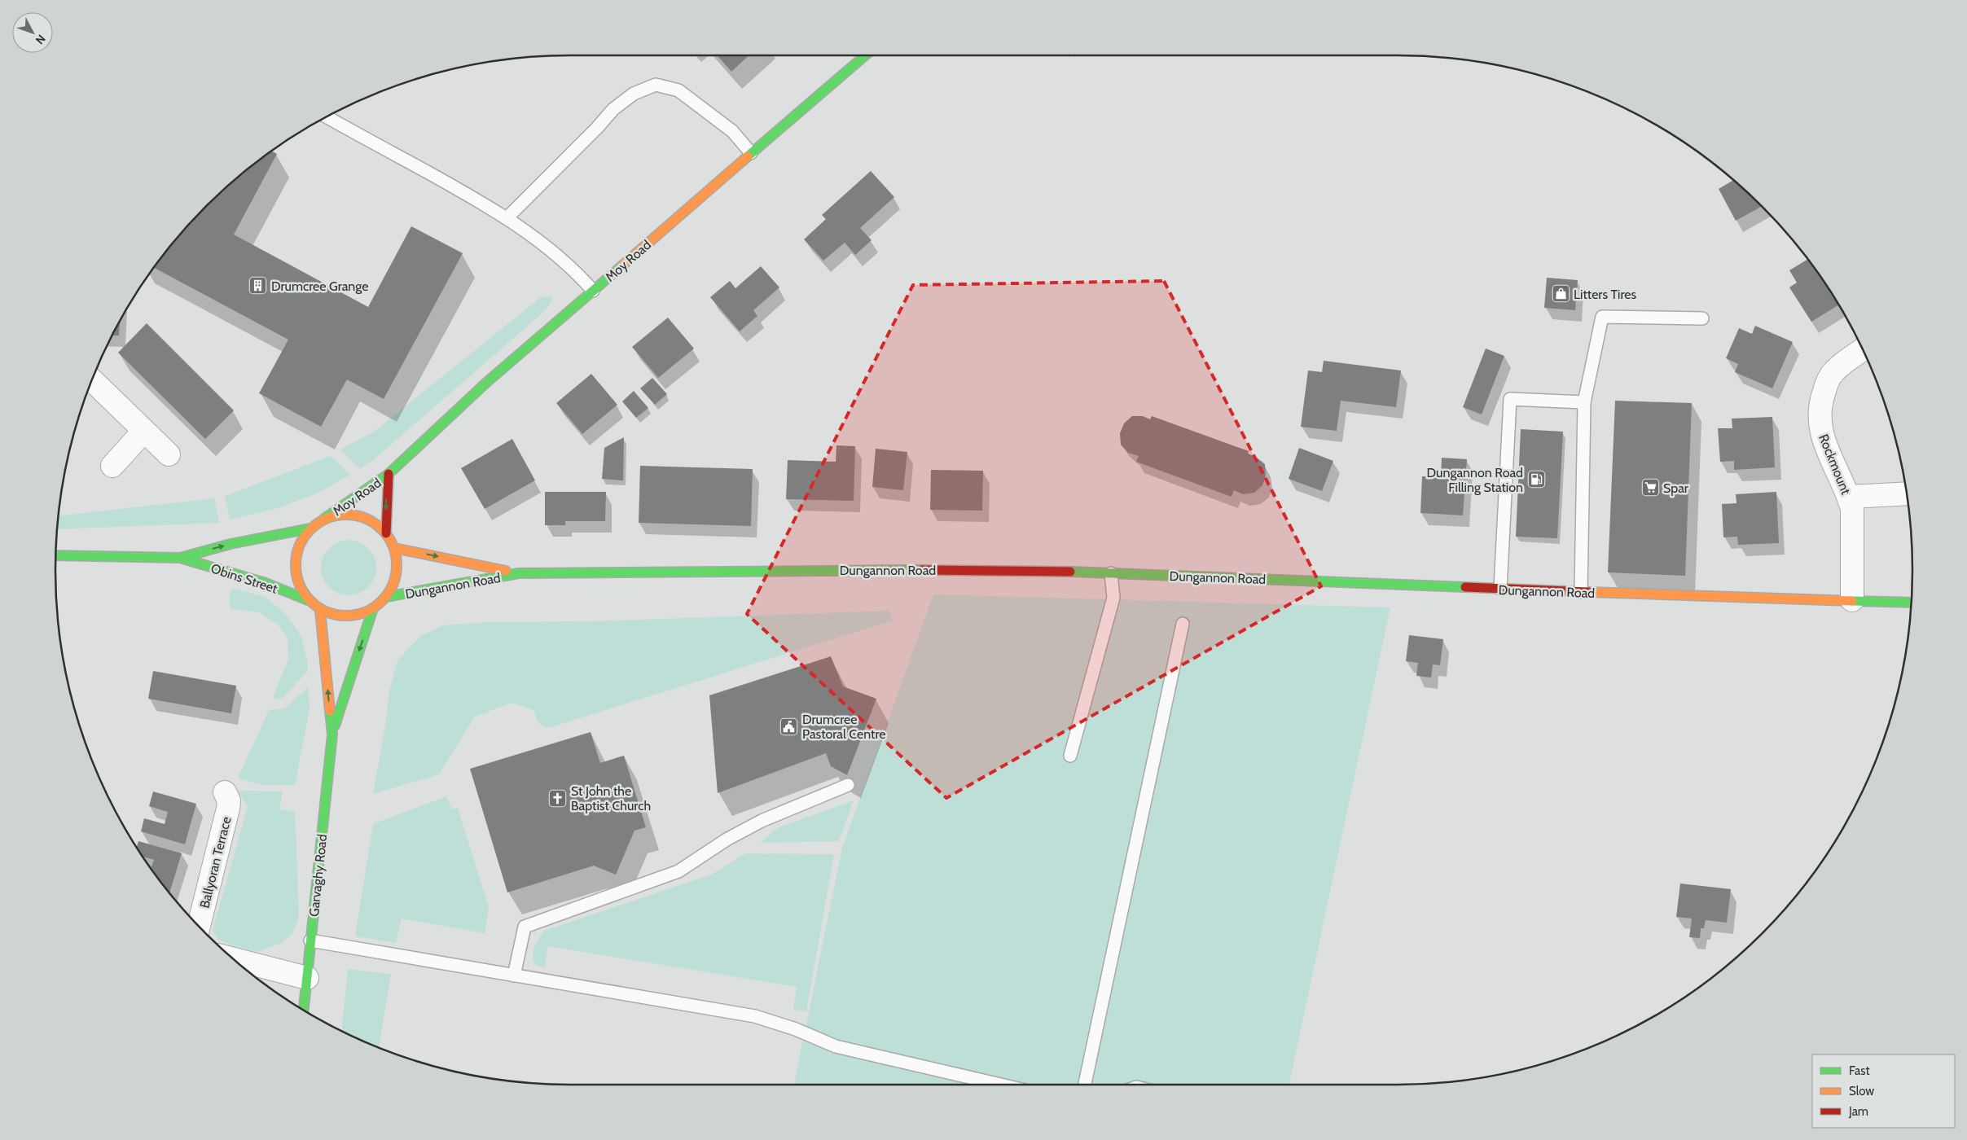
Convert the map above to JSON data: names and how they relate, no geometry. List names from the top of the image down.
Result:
{
  "streets": {
    "main road": [
      "Moy Road",
      "Dungannon Road",
      "Obins Street",
      "Garvaghy Road"
    ],
    "street": ["Rockmount", "Ballyoran Terrace"]
  },
  "crossings": [
    ["Moy Road", "Dungannon Road"],
    ["Moy Road", "Obins Street"],
    ["Moy Road", "Garvaghy Road"],
    ["Rockmount", "Dungannon Road"],
    ["Dungannon Road", "Obins Street"],
    ["Dungannon Road", "Garvaghy Road"],
    ["Obins Street", "Garvaghy Road"]
  ],
  "places": {
    "building": ["Drumcree Grange"],
    "shop": ["Litters Tires"],
    "fuel station": ["Dungannon Road Filling Station"],
    "supermarket": ["Spar"],
    "public building": ["Drumcree Pastoral Centre"],
    "church": ["St John the Baptist Church"]
  },
  "legend": ["Fast", "Slow", "Jam"],
  "north": "bottom right"
}
